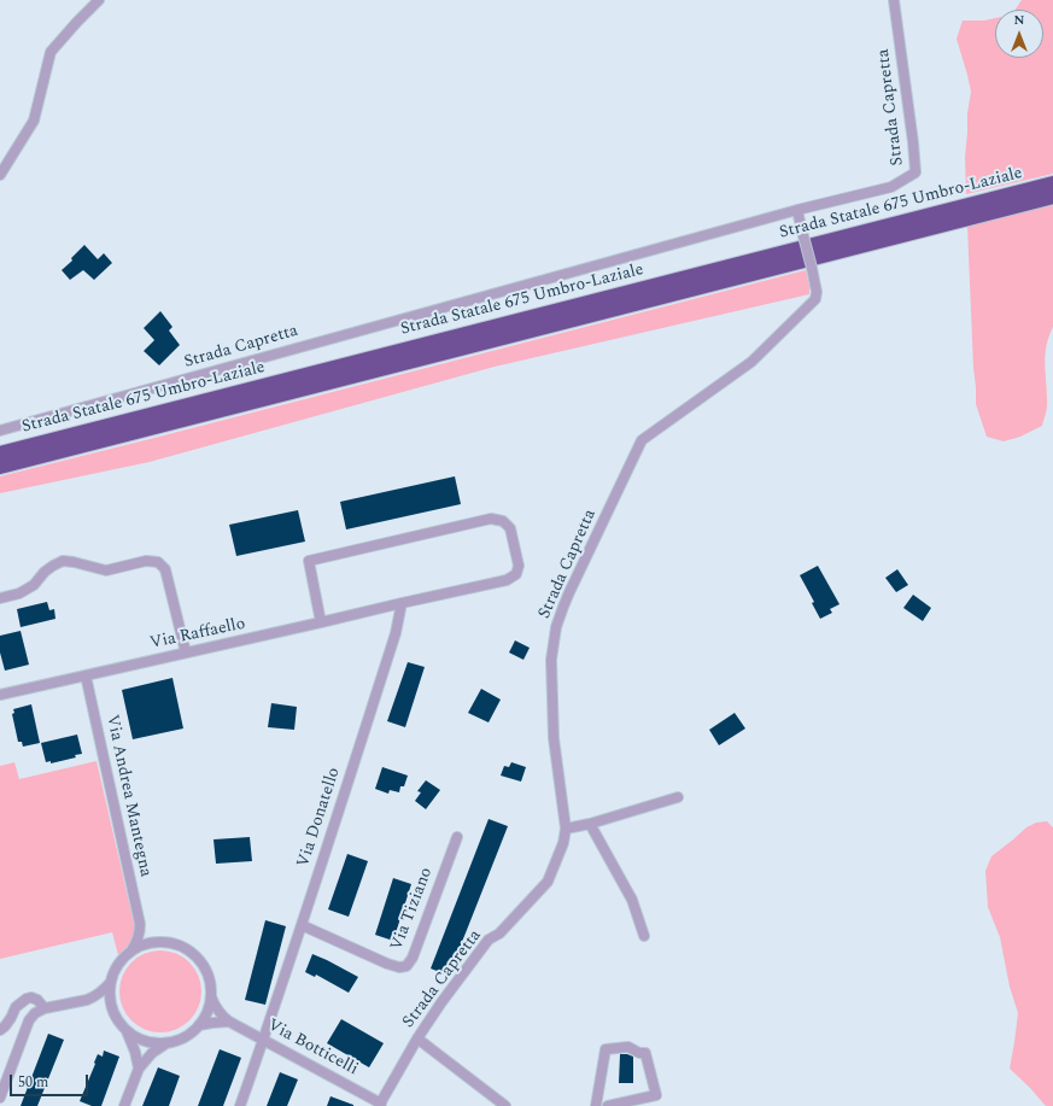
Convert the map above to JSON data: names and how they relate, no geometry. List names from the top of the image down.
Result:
{
  "streets": {
    "highway": ["Strada Statale 675 Umbro-Laziale"],
    "street": [
      "Strada Capretta",
      "Via Raffaello",
      "Via Andrea Mantegna",
      "Via Donatello",
      "Via Tiziano",
      "Via Botticelli"
    ]
  },
  "crossings": [
    ["Strada Capretta", "Via Botticelli"],
    ["Via Raffaello", "Via Andrea Mantegna"],
    ["Via Raffaello", "Via Donatello"],
    ["Via Andrea Mantegna", "Via Botticelli"],
    ["Via Donatello", "Via Tiziano"],
    ["Via Donatello", "Via Botticelli"]
  ],
  "scale_bar": "50 m",
  "north": "top"
}
